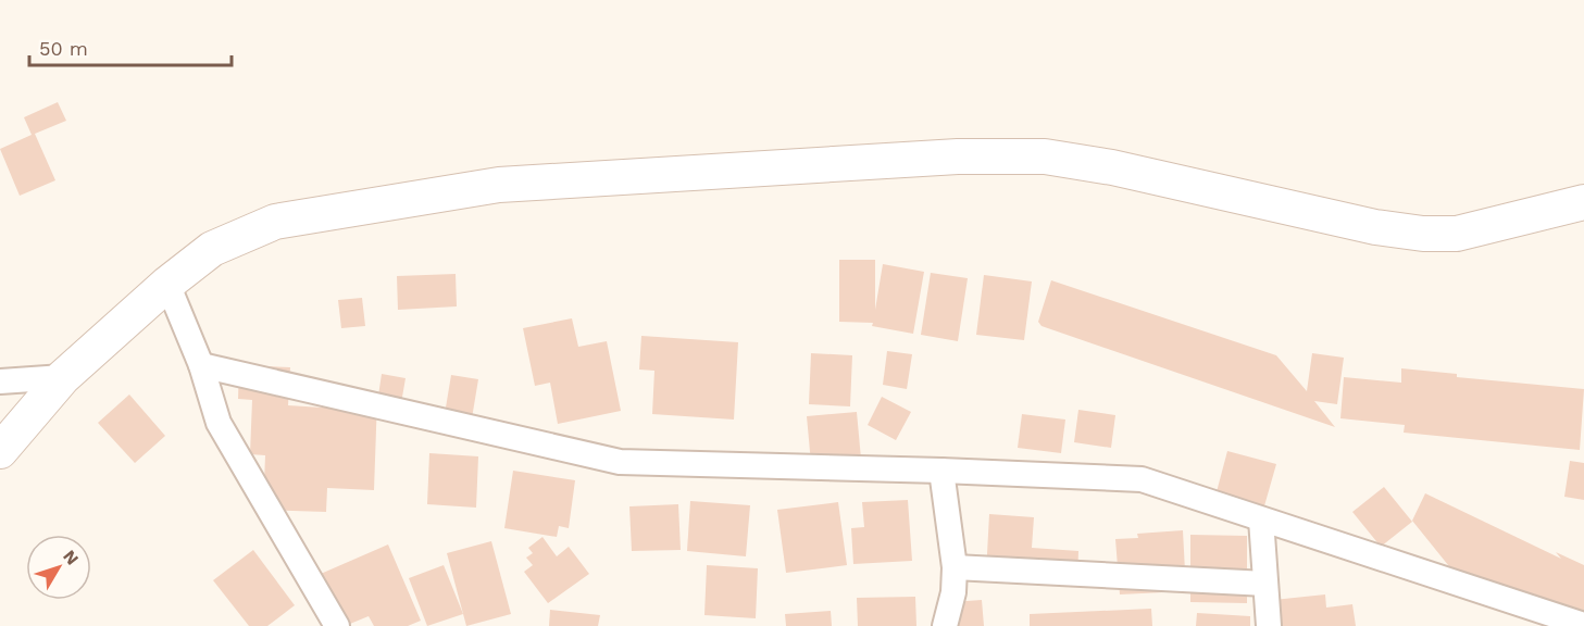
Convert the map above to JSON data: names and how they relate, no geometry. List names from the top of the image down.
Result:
{
  "scale_bar": "50 m",
  "north": "top right"
}
